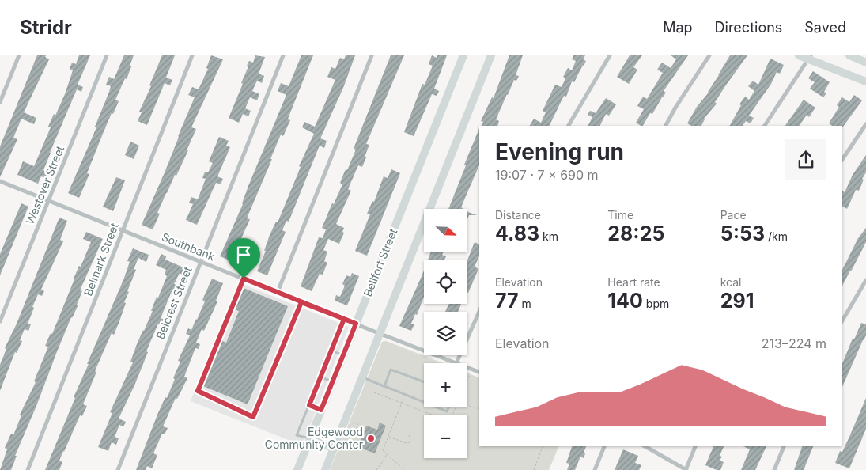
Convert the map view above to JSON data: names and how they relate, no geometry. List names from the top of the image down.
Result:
{
  "streets": {
    "main road": ["Bellfort Street"],
    "street": [
      "Westover Street",
      "Southbank",
      "Belmark Street",
      "Belcrest Street"
    ]
  },
  "crossings": [
    ["Westover Street", "Southbank"],
    ["Southbank", "Belmark Street"],
    ["Southbank", "Bellfort Street"],
    ["Southbank", "Belcrest Street"]
  ],
  "places": ["Edgewood Community Center"],
  "north": "bottom right",
  "page": {
    "header": "Stridr",
    "nav": ["Map", "Directions", "Saved"],
    "heading": ["Evening run", "19:07 · 7 × 690 m"],
    "stats": [
      ["Distance", "4.83 km"],
      ["Time", "28:25"],
      ["Pace", "5:53 /km"],
      ["Elevation", "77 m"],
      ["Heart rate", "140 bpm"],
      ["kcal", "291"]
    ],
    "map_buttons": ["+", "−"],
    "chart": ["Elevation", "213–224 m"]
  }
}
